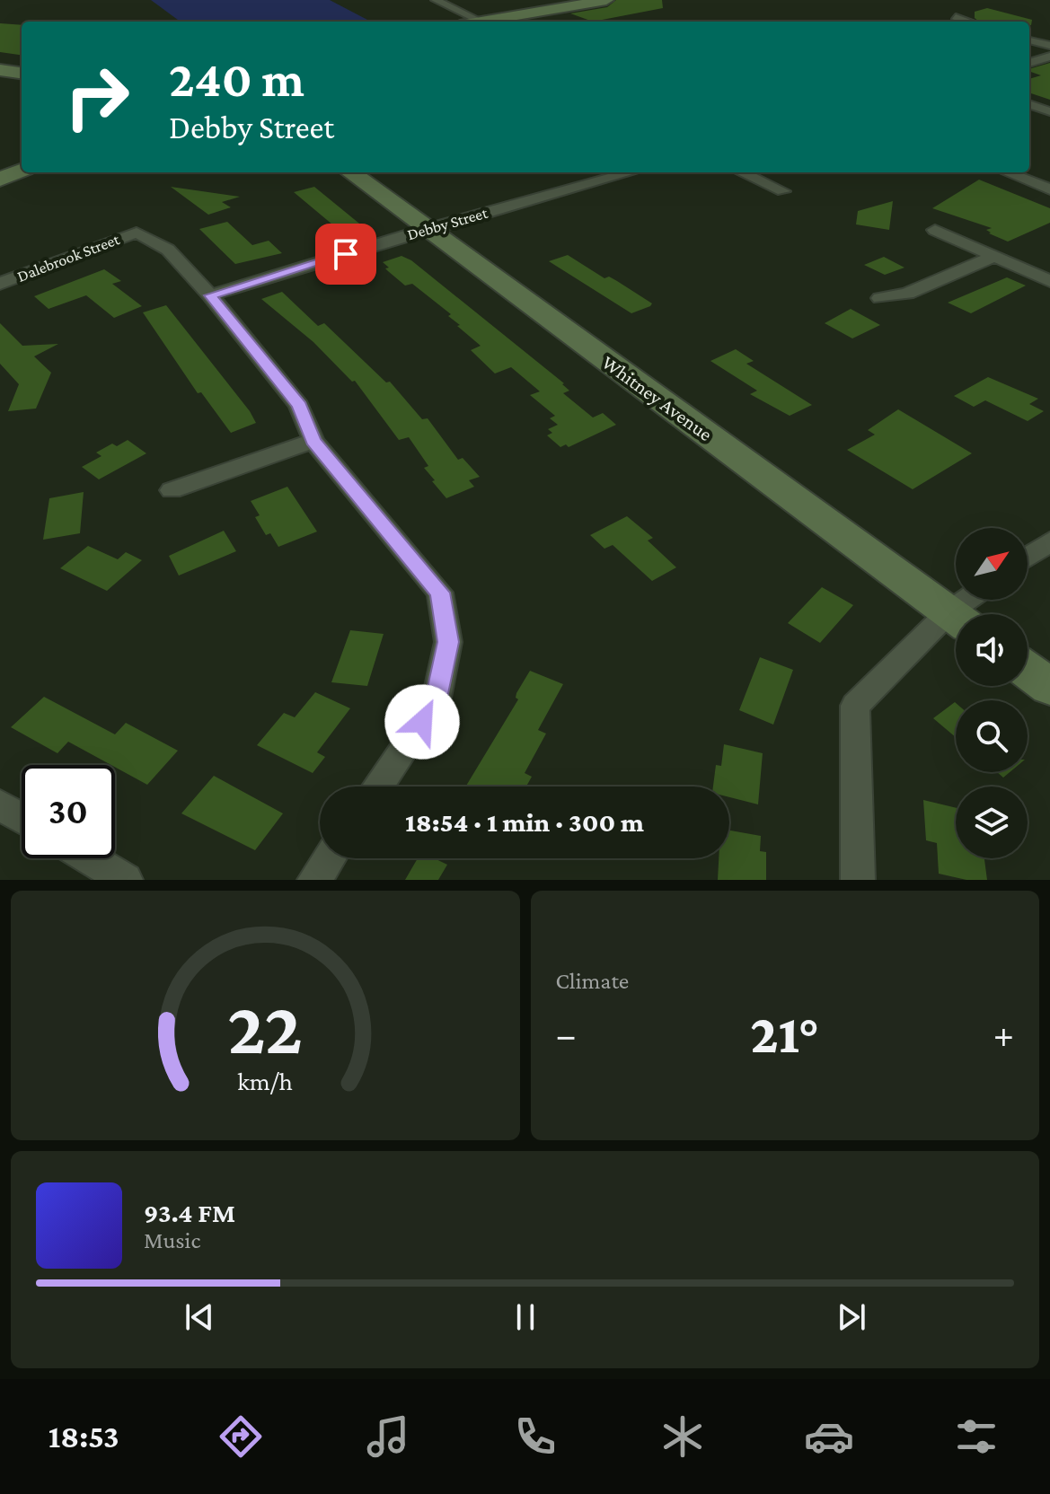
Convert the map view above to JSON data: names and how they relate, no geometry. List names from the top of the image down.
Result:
{
  "streets": {
    "main road": ["Whitney Avenue"],
    "street": ["Debby Street", "Dalebrook Street"]
  },
  "crossings": [
    ["Debby Street", "Dalebrook Street"],
    ["Debby Street", "Whitney Avenue"]
  ],
  "north": "top right",
  "page": {
    "turn": ["240 m", "Debby Street"],
    "limit": "30",
    "trip": "18:54 · 1 min · 300 m",
    "tile": "Climate",
    "heat": ["−", "21°", "+"],
    "song": ["93.4 FM", "Music"],
    "tabs": "18:53",
    "gauge": ["22", "km/h"]
  }
}
